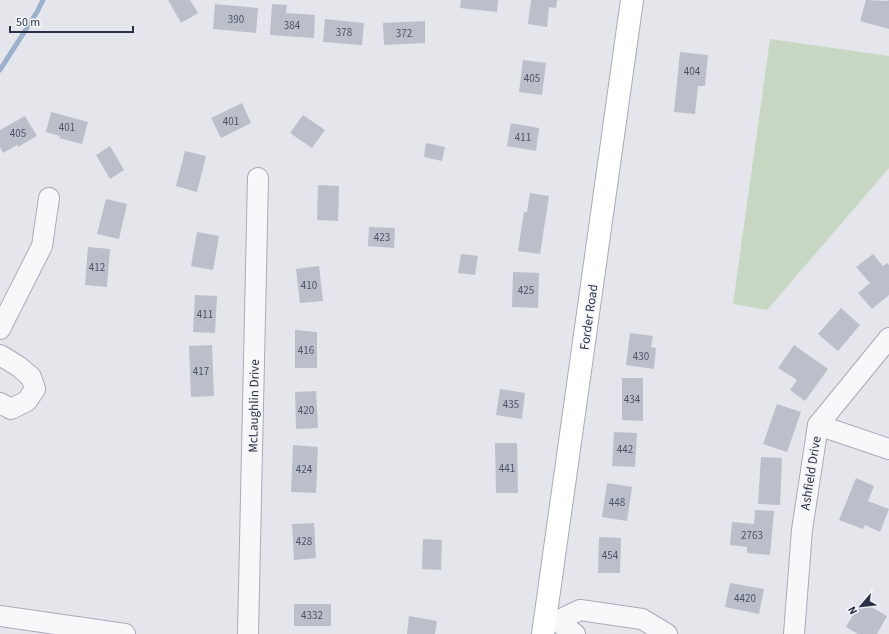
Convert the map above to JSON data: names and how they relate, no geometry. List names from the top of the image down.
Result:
{
  "streets": {
    "main road": ["Forder Road"],
    "street": ["McLaughlin Drive", "Ashfield Drive"]
  },
  "house_numbers": [
    "390",
    "384",
    "378",
    "372",
    "404",
    "405",
    "401",
    "401",
    "405",
    "411",
    "423",
    "412",
    "410",
    "425",
    "411",
    "416",
    "430",
    "417",
    "434",
    "435",
    "420",
    "442",
    "441",
    "424",
    "448",
    "2763",
    "428",
    "454",
    "4420",
    "4332"
  ],
  "scale_bar": "50 m",
  "north": "bottom left"
}
